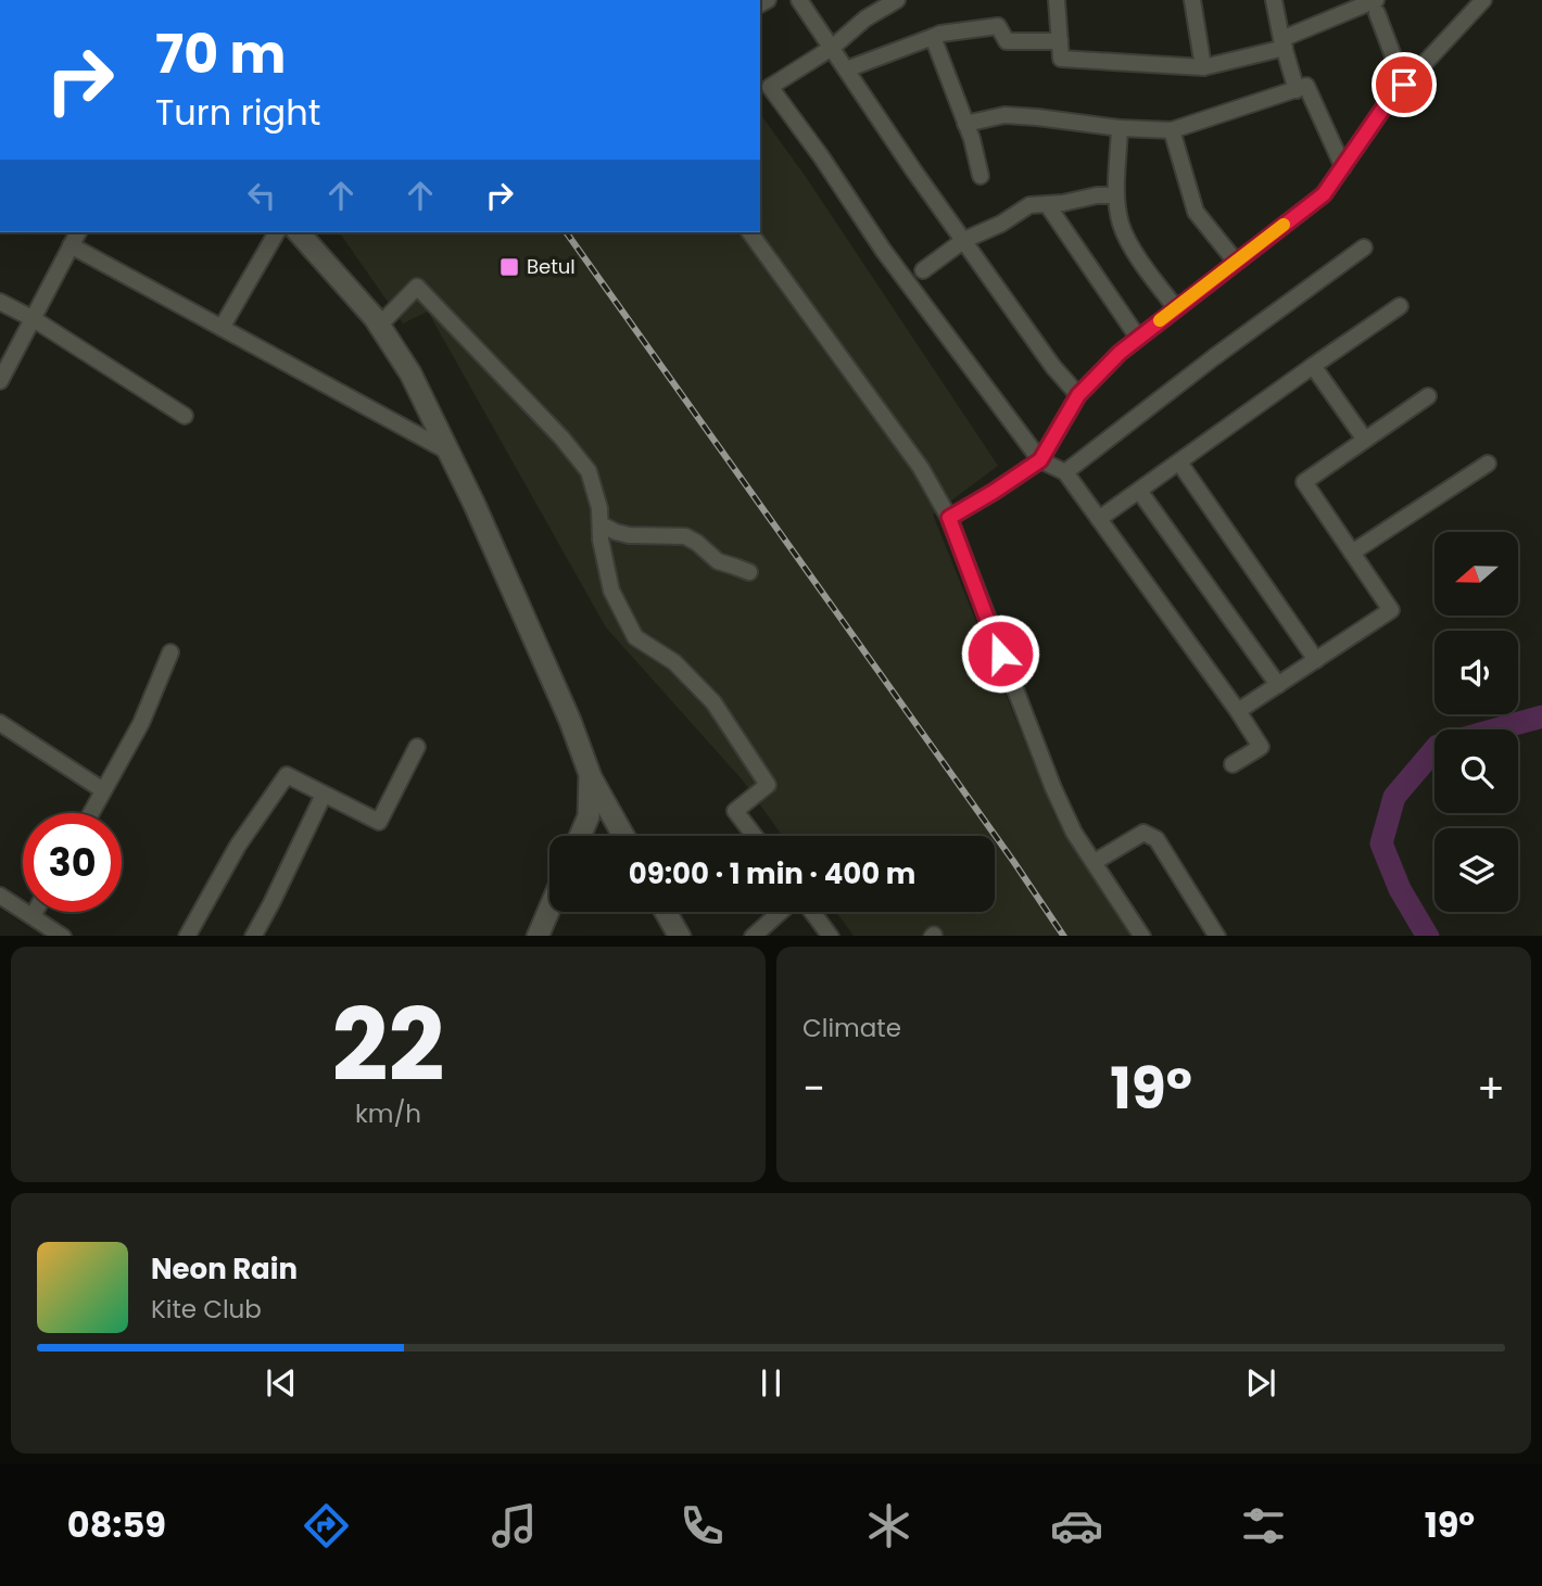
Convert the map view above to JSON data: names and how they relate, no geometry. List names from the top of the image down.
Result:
{
  "places": {
    "transit": ["Betul"]
  },
  "north": "left",
  "page": {
    "turn": ["70 m", "Turn right"],
    "limit": "30",
    "trip": "09:00 · 1 min · 400 m",
    "tile": [
      ["22", "km/h"],
      "Climate"
    ],
    "heat": ["−", "19°", "+"],
    "song": ["Neon Rain", "Kite Club"],
    "tabs": ["08:59", "19°"]
  }
}
